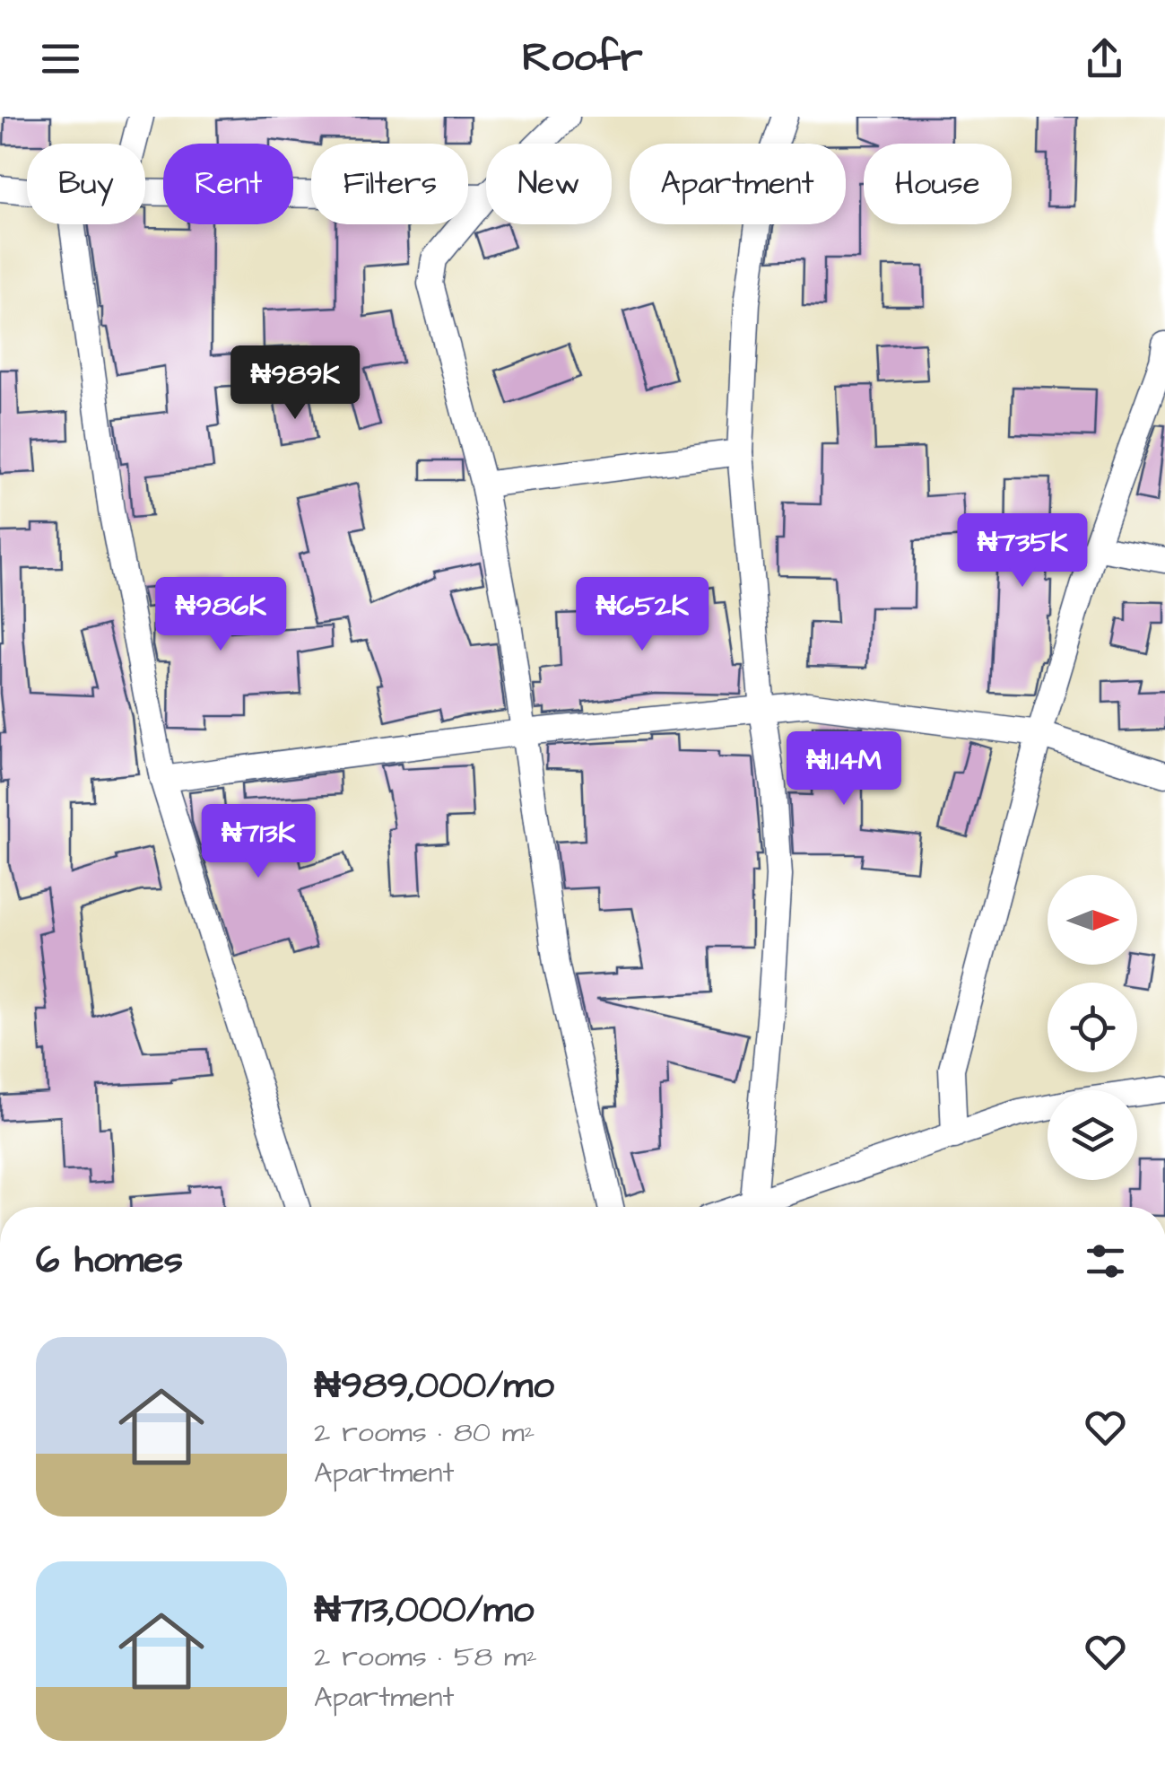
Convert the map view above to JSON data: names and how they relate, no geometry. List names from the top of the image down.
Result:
{
  "north": "right",
  "page": {
    "header": "Roofr",
    "chip": [
      "Buy",
      "Rent",
      "Filters",
      "New",
      "Apartment",
      "House"
    ],
    "price": [
      "₦989K",
      "₦735K",
      "₦986K",
      "₦652K",
      "₦1.14M",
      "₦713K"
    ],
    "heading": "6 homes",
    "list": [
      {
        "name": "₦989,000/mo",
        "note": "2 rooms · 80 m² · Apartment"
      },
      {
        "name": "₦713,000/mo",
        "note": "2 rooms · 58 m² · Apartment"
      }
    ]
  }
}
